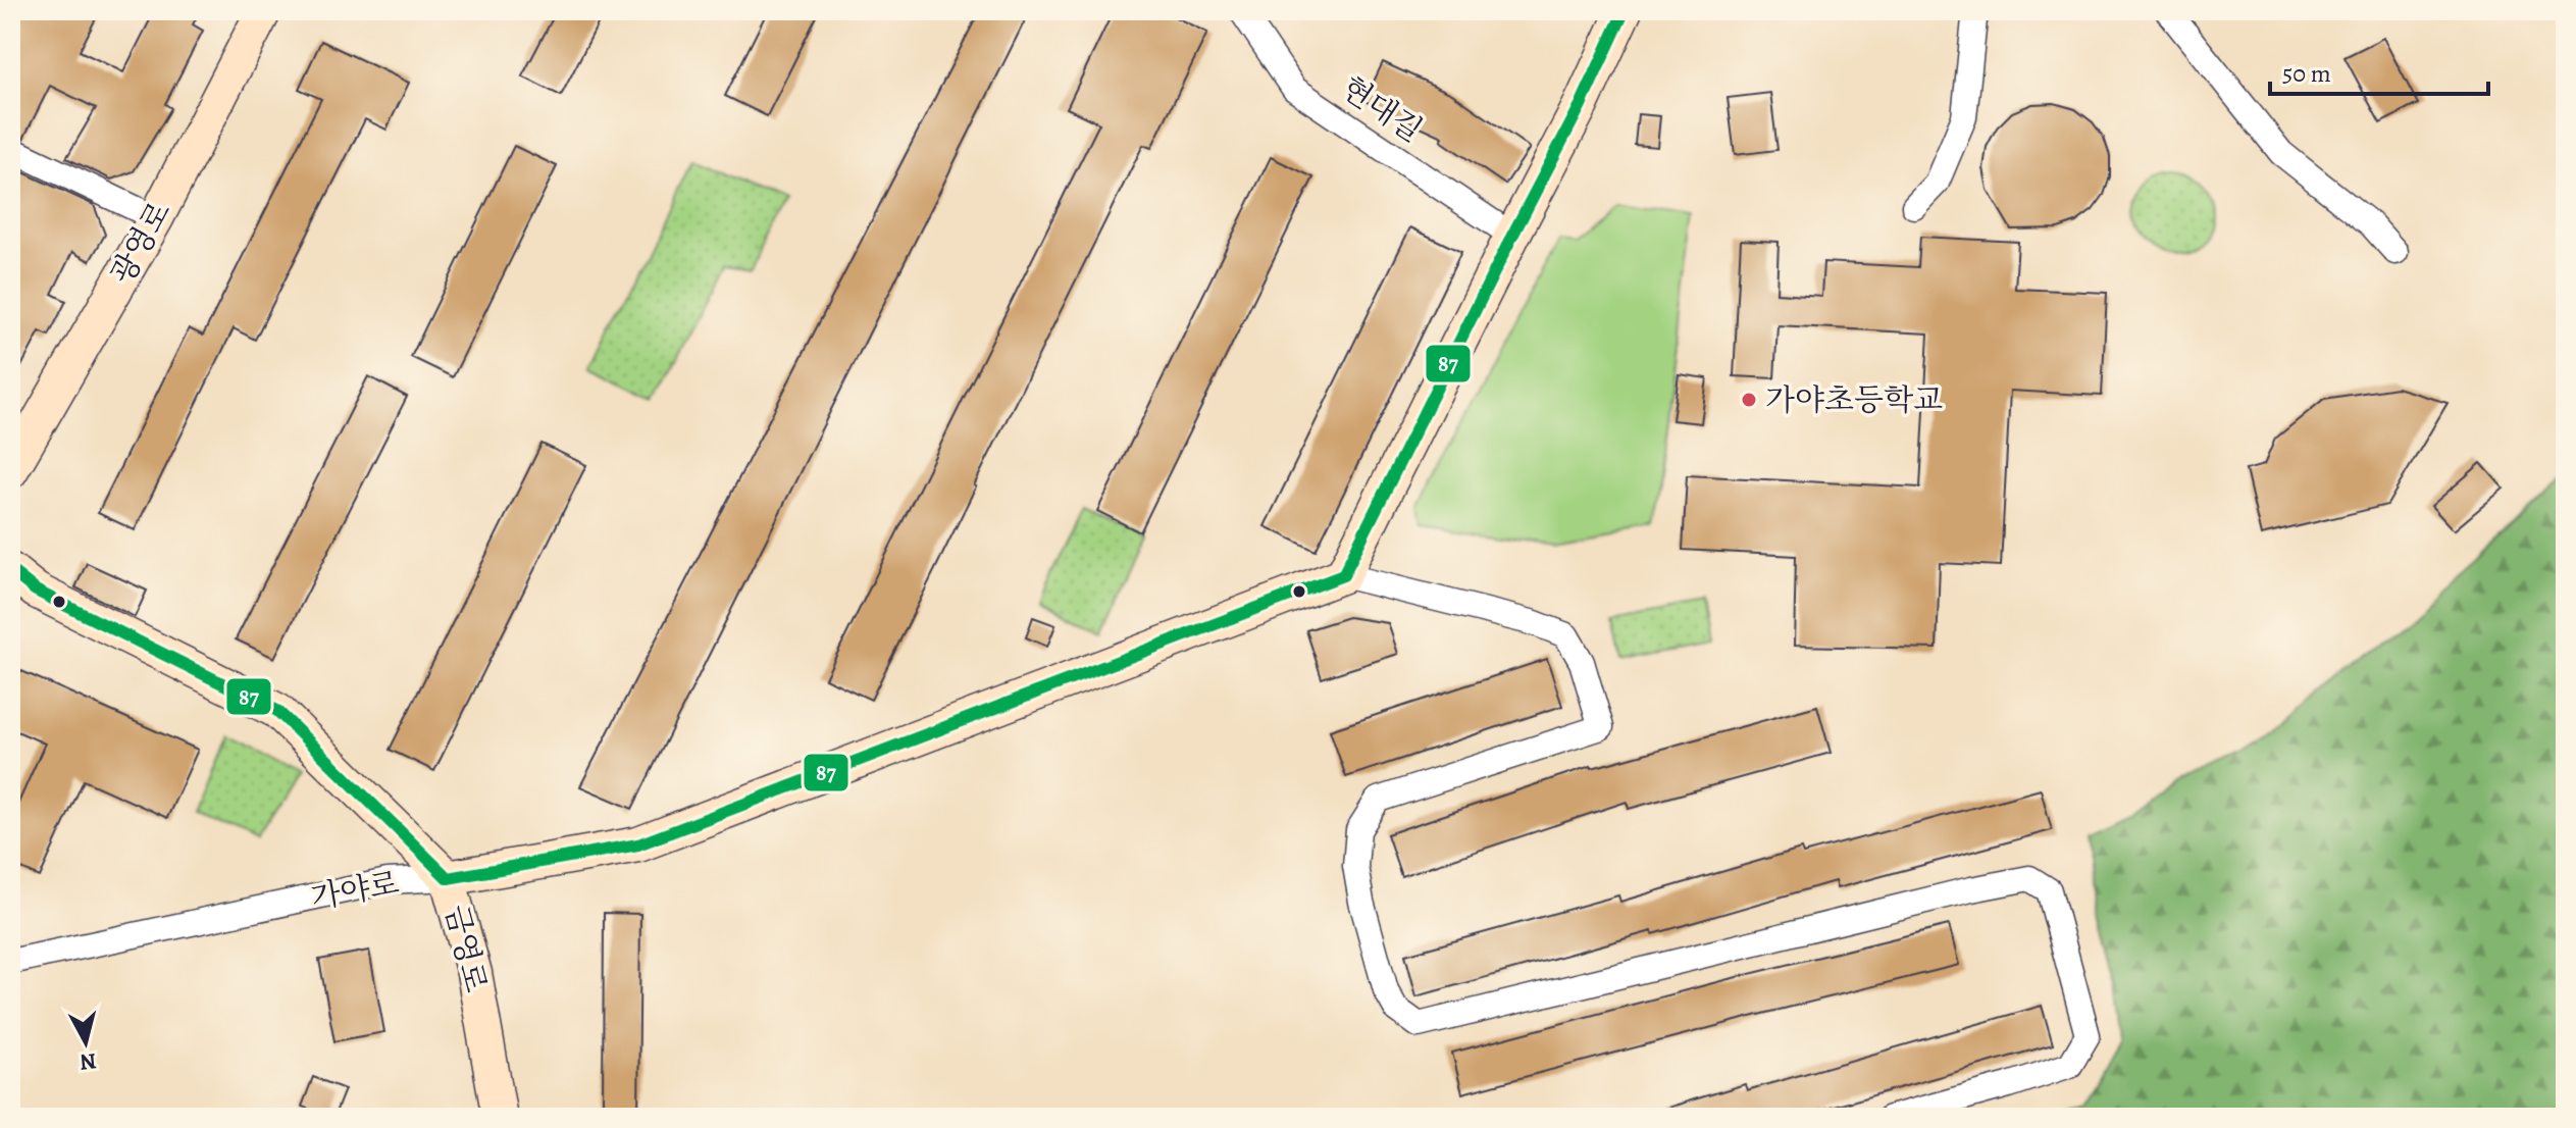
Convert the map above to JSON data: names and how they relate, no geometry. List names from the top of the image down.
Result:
{
  "streets": {
    "street": [
      "현대길",
      "광영로",
      "가야로",
      "금영로"
    ]
  },
  "crossings": [
    ["가야로", "금영로"]
  ],
  "places": ["가야초등학교"],
  "lines": ["transit line 87"],
  "scale_bar": "50 m",
  "north": "bottom"
}
